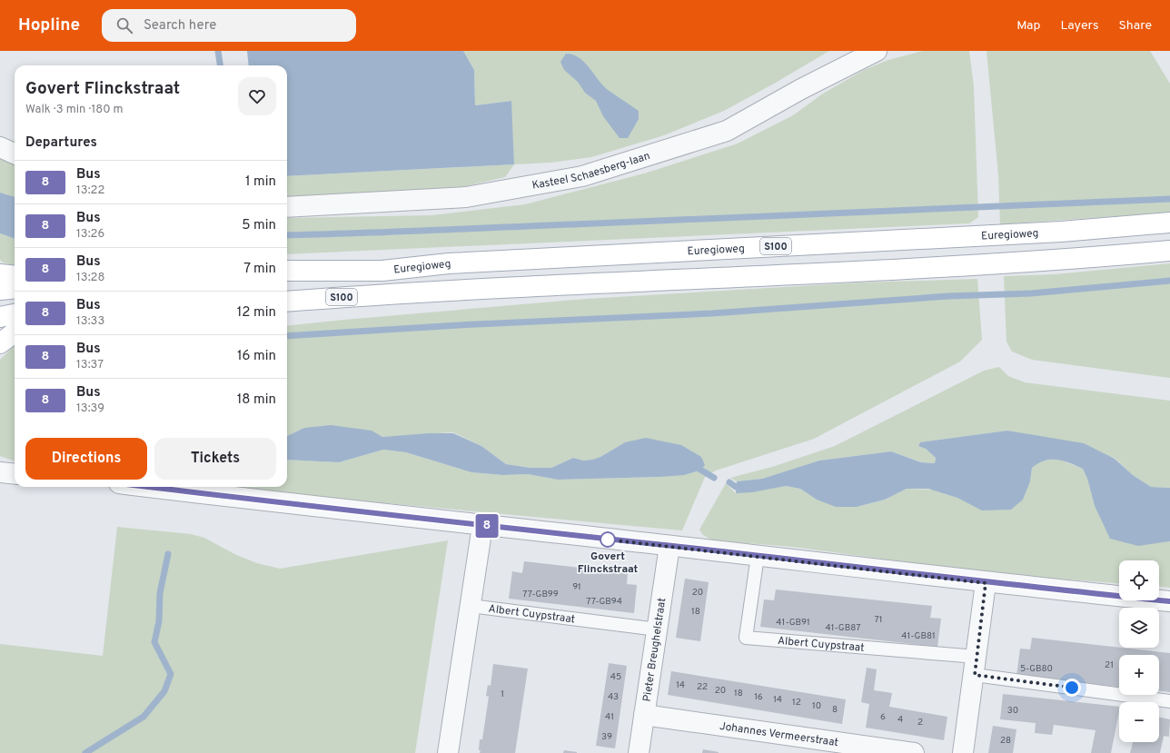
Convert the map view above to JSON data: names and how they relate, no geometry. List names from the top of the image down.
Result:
{
  "streets": {
    "main road": ["Euregioweg", "S100"],
    "street": ["Kasteel Schaesberg-laan", "Pieter Breughelstraat", "Johannes Vermeerstraat"],
    "lane": ["Albert Cuypstraat"]
  },
  "crossings": [
    ["Albert Cuypstraat", "Pieter Breughelstraat"],
    ["Pieter Breughelstraat", "Johannes Vermeerstraat"]
  ],
  "places": ["Govert Flinckstraat"],
  "lines": ["bus line 8"],
  "house_numbers": [
    "91",
    "20",
    "77-GB99",
    "77-GB94",
    "18",
    "71",
    "41-GB91",
    "41-GB87",
    "41-GB81",
    "21",
    "5-GB80",
    "45",
    "14",
    "22",
    "20",
    "18",
    "1",
    "43",
    "16",
    "14",
    "12",
    "10",
    "8",
    "30",
    "41",
    "6",
    "4",
    "2",
    "39",
    "28"
  ],
  "page": {
    "header": "Hopline",
    "search": "Search here",
    "nav": ["Map", "Layers", "Share"],
    "on_map": "8",
    "heading": [
      ["Govert Flinckstraat", "Walk · 3 min · 180 m"],
      "Departures"
    ],
    "list": [
      {
        "mark": "8",
        "name": "Bus",
        "note": "13:22",
        "value": "1 min"
      },
      {
        "mark": "8",
        "name": "Bus",
        "note": "13:26",
        "value": "5 min"
      },
      {
        "mark": "8",
        "name": "Bus",
        "note": "13:28",
        "value": "7 min"
      },
      {
        "mark": "8",
        "name": "Bus",
        "note": "13:33",
        "value": "12 min"
      },
      {
        "mark": "8",
        "name": "Bus",
        "note": "13:37",
        "value": "16 min"
      },
      {
        "mark": "8",
        "name": "Bus",
        "note": "13:39",
        "value": "18 min"
      }
    ],
    "buttons": ["Directions", "Tickets"],
    "map_buttons": ["+", "−"]
  }
}
